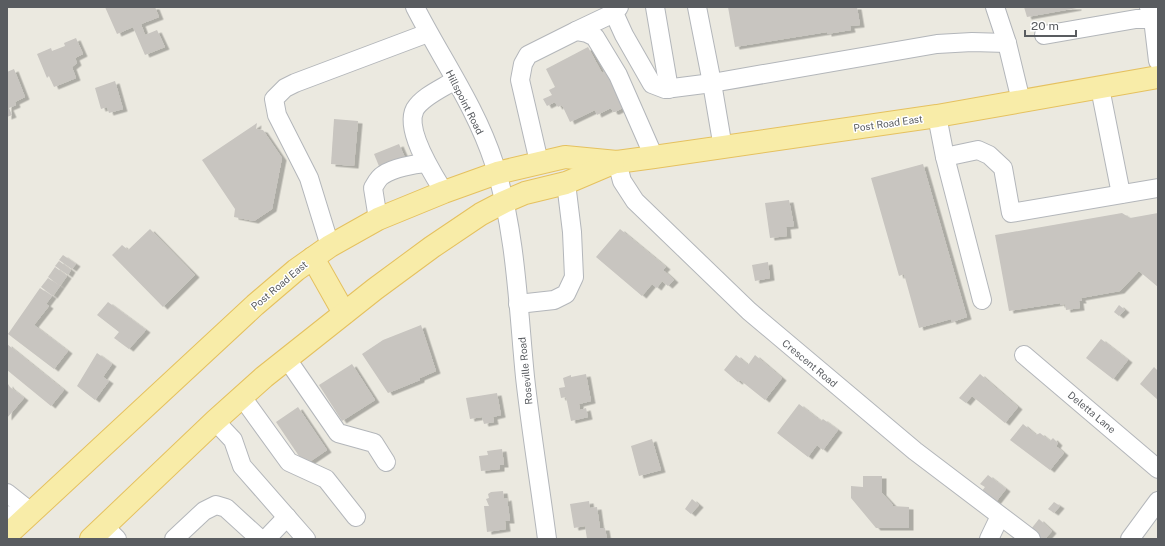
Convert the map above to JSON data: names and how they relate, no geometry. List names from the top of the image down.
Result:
{
  "streets": {
    "main road": ["Post Road East"],
    "street": [
      "Hillspoint Road",
      "Crescent Road",
      "Roseville Road",
      "Deletta Lane"
    ]
  },
  "crossings": [
    ["Hillspoint Road", "Post Road East"],
    ["Hillspoint Road", "Roseville Road"],
    ["Post Road East", "Crescent Road"],
    ["Post Road East", "Roseville Road"]
  ],
  "scale_bar": "20 m"
}
